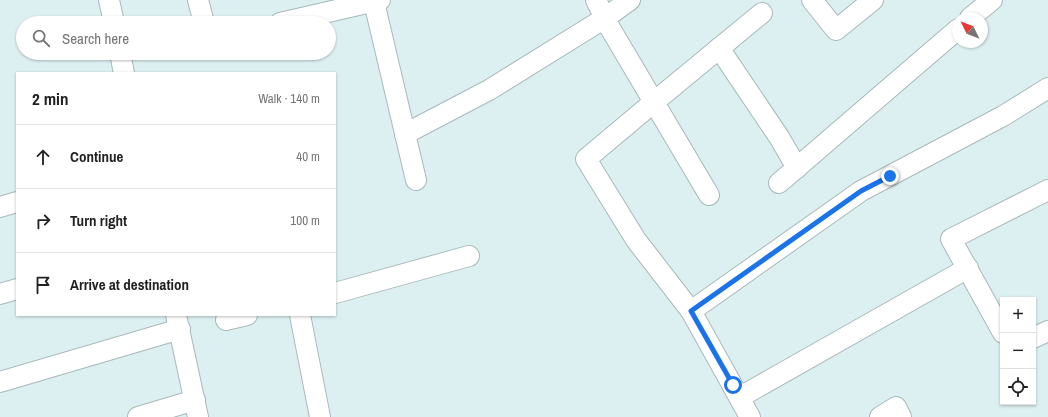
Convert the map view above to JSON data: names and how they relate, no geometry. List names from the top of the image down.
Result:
{
  "north": "top left",
  "page": {
    "search": "Search here",
    "heading": ["2 min", "Walk · 140 m"],
    "list": [
      ["Continue", "40 m"],
      ["Turn right", "100 m"],
      "Arrive at destination"
    ],
    "map_buttons": ["+", "−"]
  }
}
